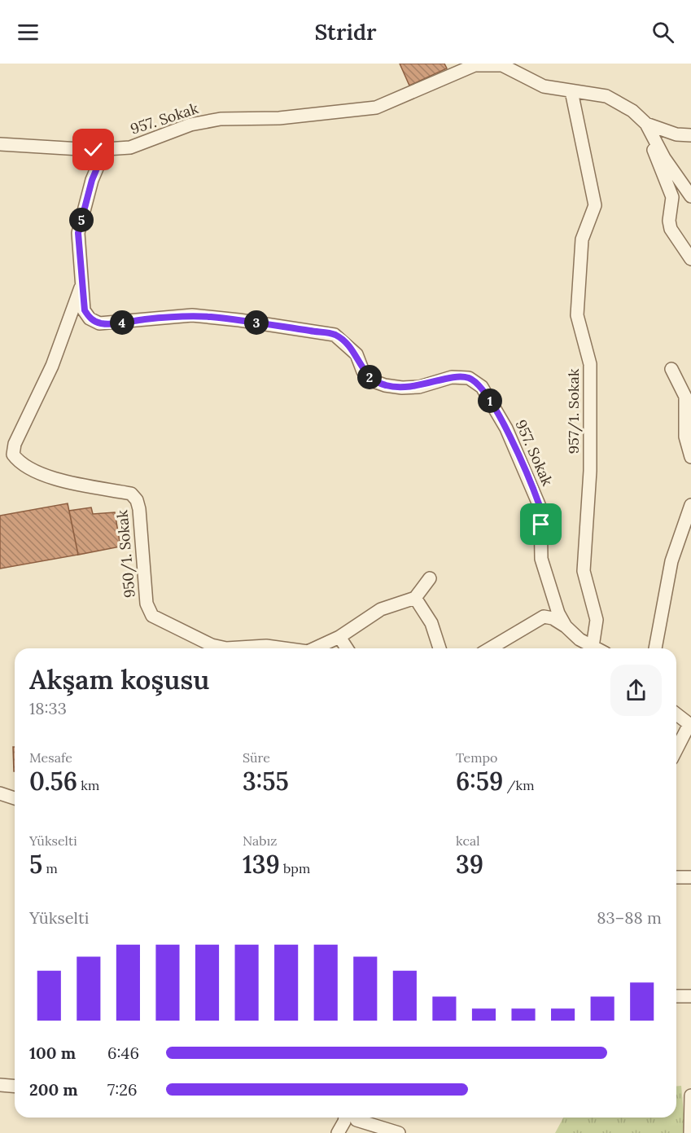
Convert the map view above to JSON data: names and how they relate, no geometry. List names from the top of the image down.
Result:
{
  "streets": {
    "street": ["957. Sokak", "957/1. Sokak", "950/1. Sokak"]
  },
  "crossings": [
    ["957. Sokak", "957/1. Sokak"],
    ["957. Sokak", "950/1. Sokak"]
  ],
  "page": {
    "header": "Stridr",
    "pins": [
      "5",
      "3",
      "4",
      "2",
      "1"
    ],
    "heading": ["Akşam koşusu", "18:33"],
    "stats": [
      ["Mesafe", "0.56 km"],
      ["Süre", "3:55"],
      ["Tempo", "6:59 /km"],
      ["Yükselti", "5 m"],
      ["Nabız", "139 bpm"],
      ["kcal", "39"]
    ],
    "chart": ["Yükselti", "83–88 m"],
    "list": [
      {
        "name": "100 m",
        "note": "6:46"
      },
      {
        "name": "200 m",
        "note": "7:26"
      }
    ]
  }
}
